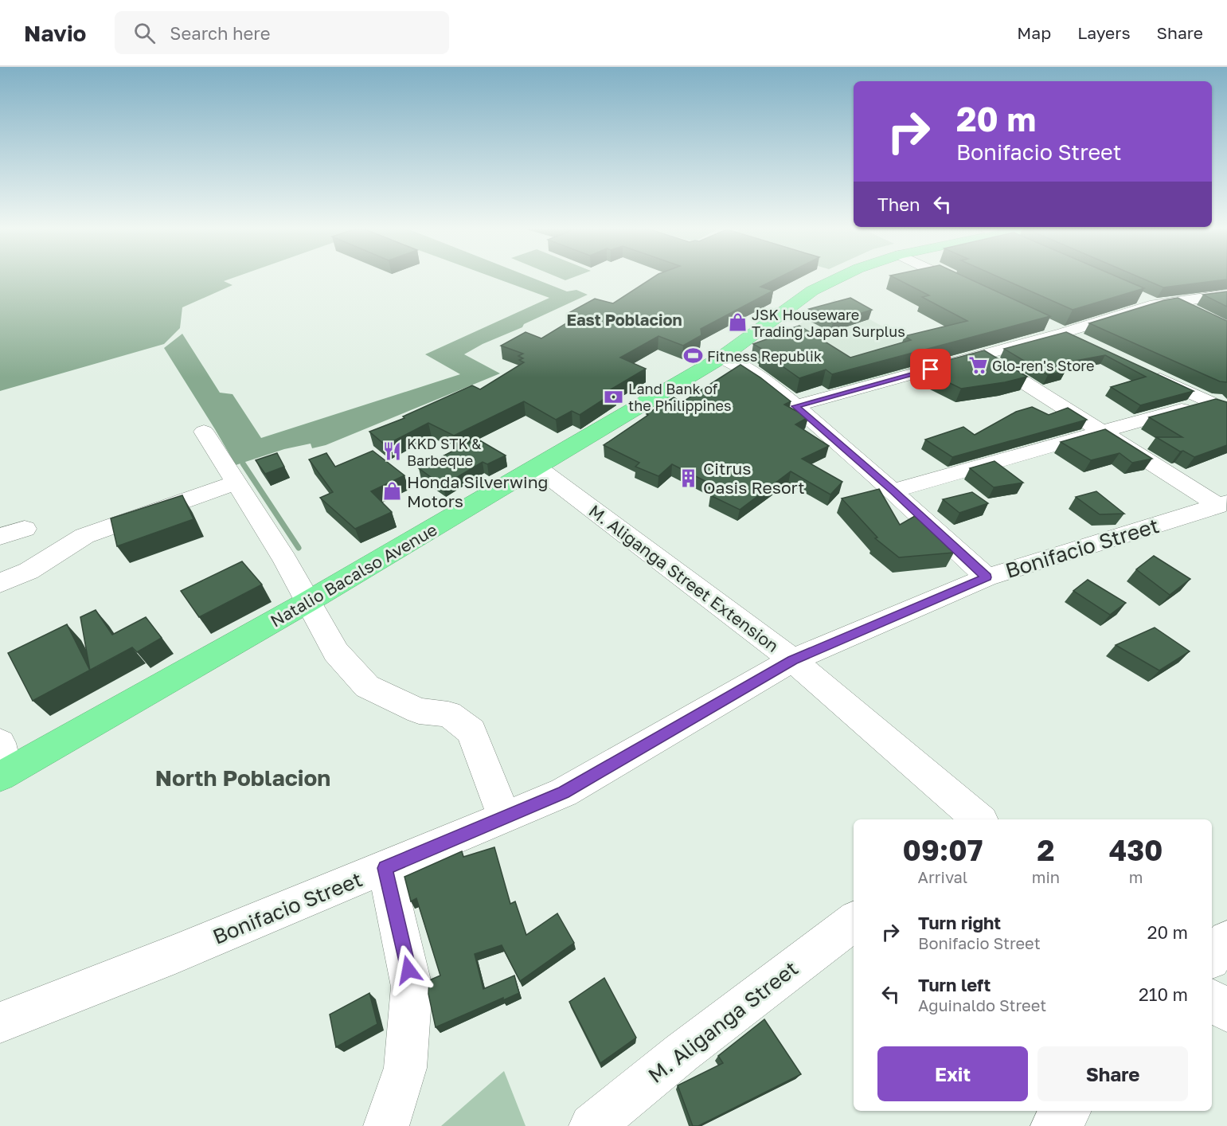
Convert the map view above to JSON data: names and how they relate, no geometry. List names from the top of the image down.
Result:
{
  "streets": {
    "highway": ["Natalio Bacalso Avenue"],
    "street": ["Bonifacio Street", "M. Aliganga Street Extension", "M. Aliganga Street"]
  },
  "crossings": [
    ["Bonifacio Street", "M. Aliganga Street Extension"],
    ["Natalio Bacalso Avenue", "M. Aliganga Street Extension"]
  ],
  "districts": ["East Poblacion", "North Poblacion"],
  "places": {
    "shop": ["JSK Houseware Trading Japan Surplus", "Honda Silverwing Motors"],
    "sports": ["Fitness Republik"],
    "supermarket": ["Glo-ren's Store"],
    "bank": ["Land Bank of the Philippines"],
    "restaurant": ["KKD STK & Barbeque"],
    "building": ["Citrus Oasis Resort"]
  },
  "page": {
    "header": "Navio",
    "search": "Search here",
    "nav": ["Map", "Layers", "Share"],
    "turn": ["20 m", "Bonifacio Street"],
    "then": "Then",
    "eta": [
      "09:07",
      "Arrival",
      "2",
      "min",
      "430",
      "m"
    ],
    "list": [
      {
        "name": "Turn right",
        "note": "Bonifacio Street",
        "value": "20 m"
      },
      {
        "name": "Turn left",
        "note": "Aguinaldo Street",
        "value": "210 m"
      }
    ],
    "buttons": ["Exit", "Share"]
  }
}
